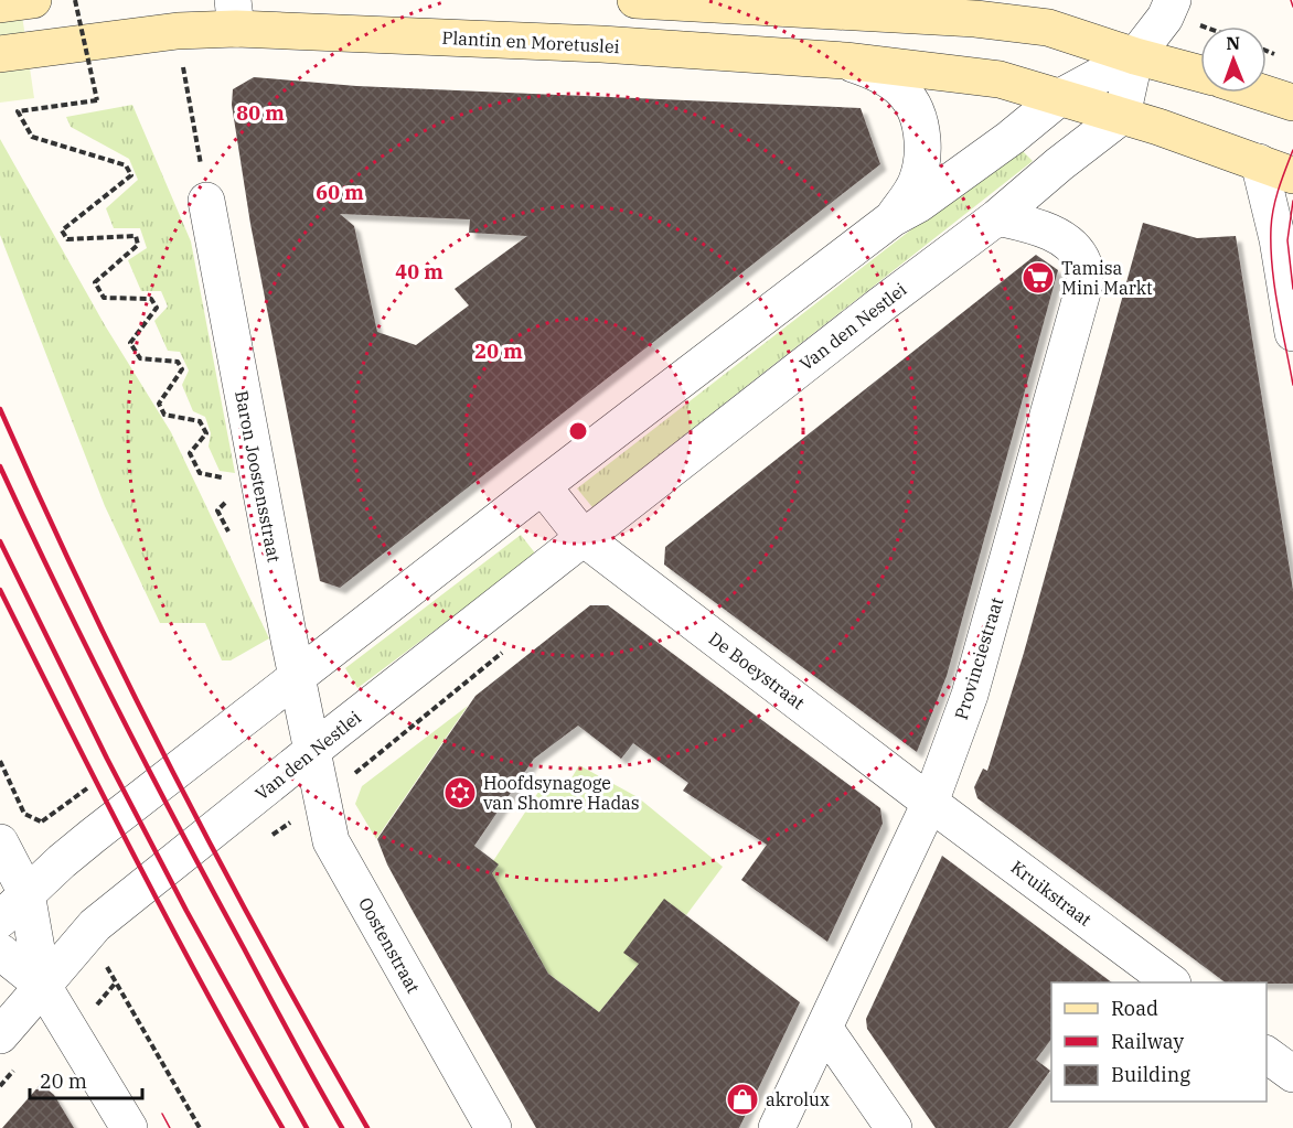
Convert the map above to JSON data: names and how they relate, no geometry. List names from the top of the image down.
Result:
{
  "streets": {
    "main road": ["Plantin en Moretuslei"],
    "street": [
      "Van den Nestlei",
      "Baron Joostensstraat",
      "Provinciestraat",
      "De Boeystraat",
      "Kruikstraat",
      "Oostenstraat"
    ]
  },
  "crossings": [
    ["Plantin en Moretuslei", "Van den Nestlei"],
    ["Van den Nestlei", "Baron Joostensstraat"],
    ["Van den Nestlei", "Provinciestraat"],
    ["Van den Nestlei", "De Boeystraat"],
    ["Van den Nestlei", "Oostenstraat"],
    ["Baron Joostensstraat", "Oostenstraat"],
    ["Provinciestraat", "De Boeystraat"],
    ["Provinciestraat", "Kruikstraat"],
    ["De Boeystraat", "Kruikstraat"]
  ],
  "places": {
    "supermarket": ["Tamisa Mini Markt"],
    "synagogue": ["Hoofdsynagoge van Shomre Hadas"],
    "shop": ["akrolux"]
  },
  "legend": ["Road", "Railway", "Building"],
  "scale_bar": "20 m",
  "north": "top",
  "rings": [
    "80 m",
    "60 m",
    "40 m",
    "20 m"
  ]
}
